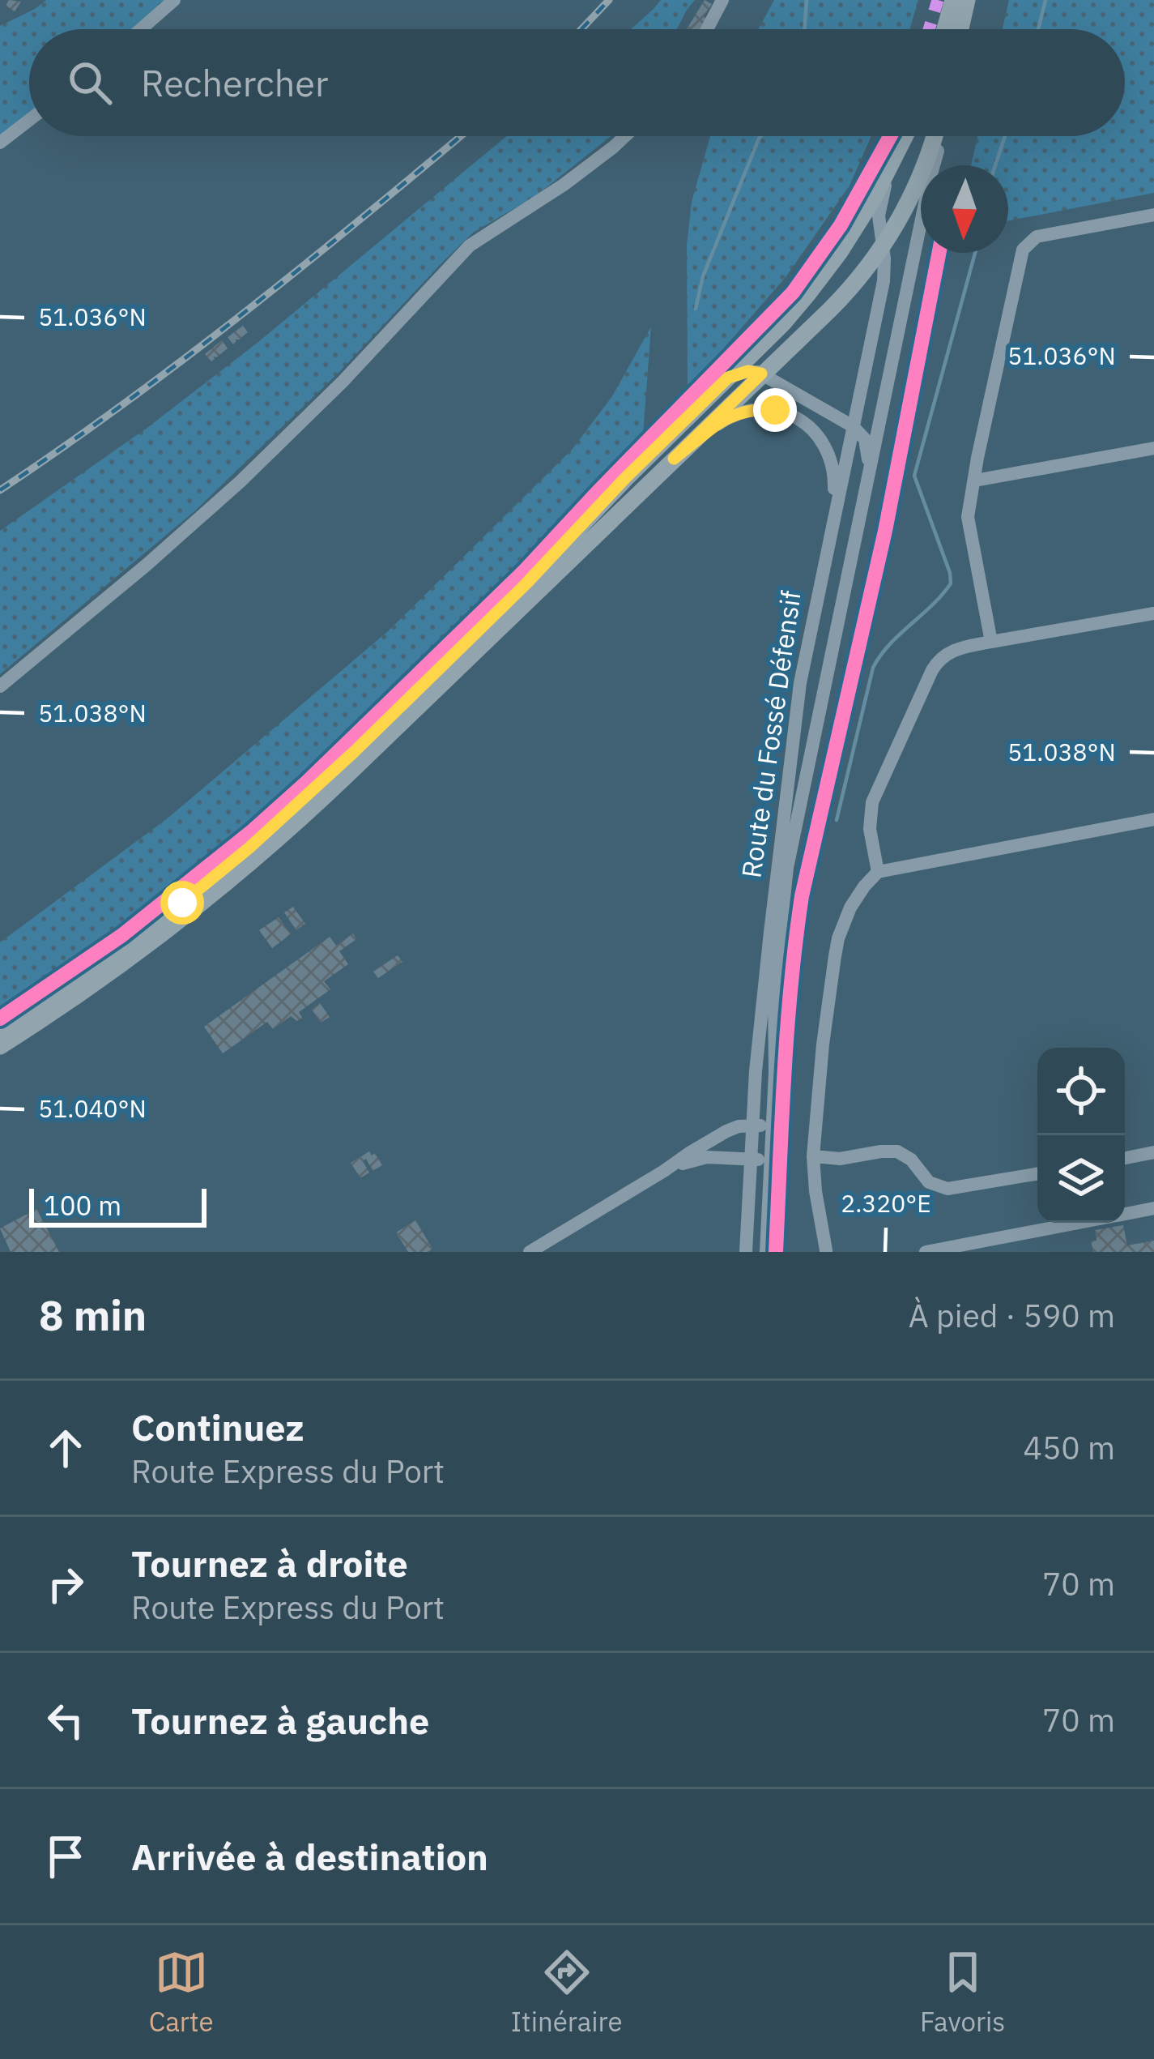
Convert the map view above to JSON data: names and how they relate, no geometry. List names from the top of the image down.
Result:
{
  "streets": {
    "main road": ["Route du Fossé Défensif"]
  },
  "scale_bar": "100 m",
  "north": "bottom",
  "page": {
    "search": "Rechercher",
    "scale": "100 m",
    "heading": ["8 min", "À pied · 590 m"],
    "list": [
      ["Continuez", "Route Express du Port", "450 m"],
      ["Tournez à droite", "Route Express du Port", "70 m"],
      ["Tournez à gauche", "70 m"],
      "Arrivée à destination"
    ],
    "nav": ["Carte", "Itinéraire", "Favoris"]
  },
  "coordinates": [
    "51.036°N",
    "51.038°N",
    "51.040°N",
    "2.320°E"
  ]
}
